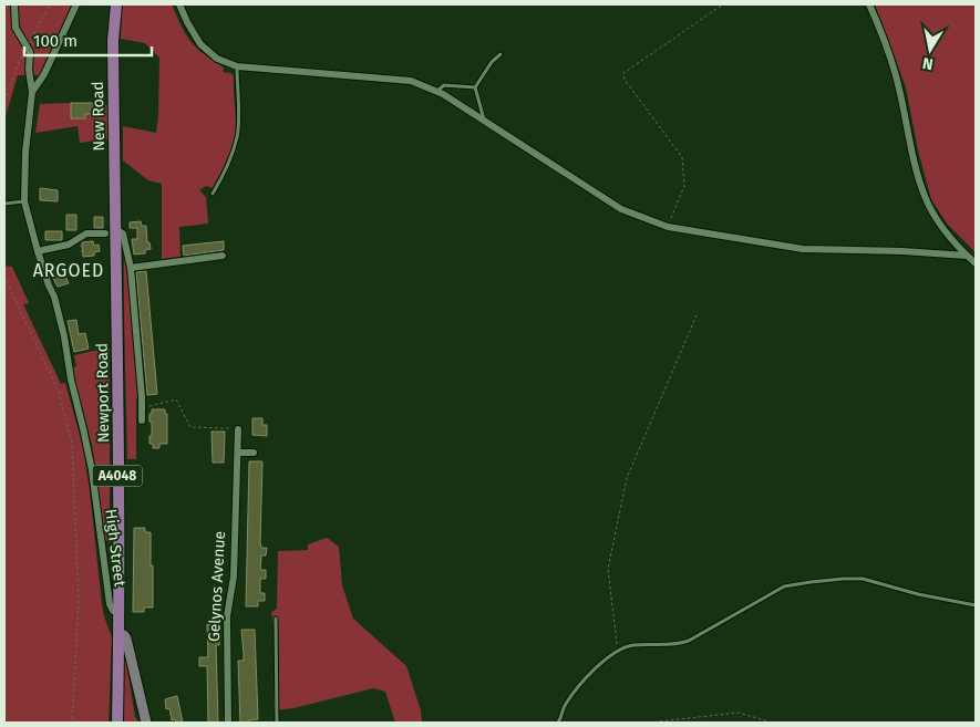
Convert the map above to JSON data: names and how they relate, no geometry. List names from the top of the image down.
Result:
{
  "streets": {
    "main road": ["New Road", "Newport Road", "A4048"],
    "street": ["High Street", "Gelynos Avenue"]
  },
  "crossings": [
    ["New Road", "Newport Road"],
    ["Newport Road", "High Street"]
  ],
  "districts": ["ARGOED"],
  "scale_bar": "100 m",
  "north": "bottom"
}
